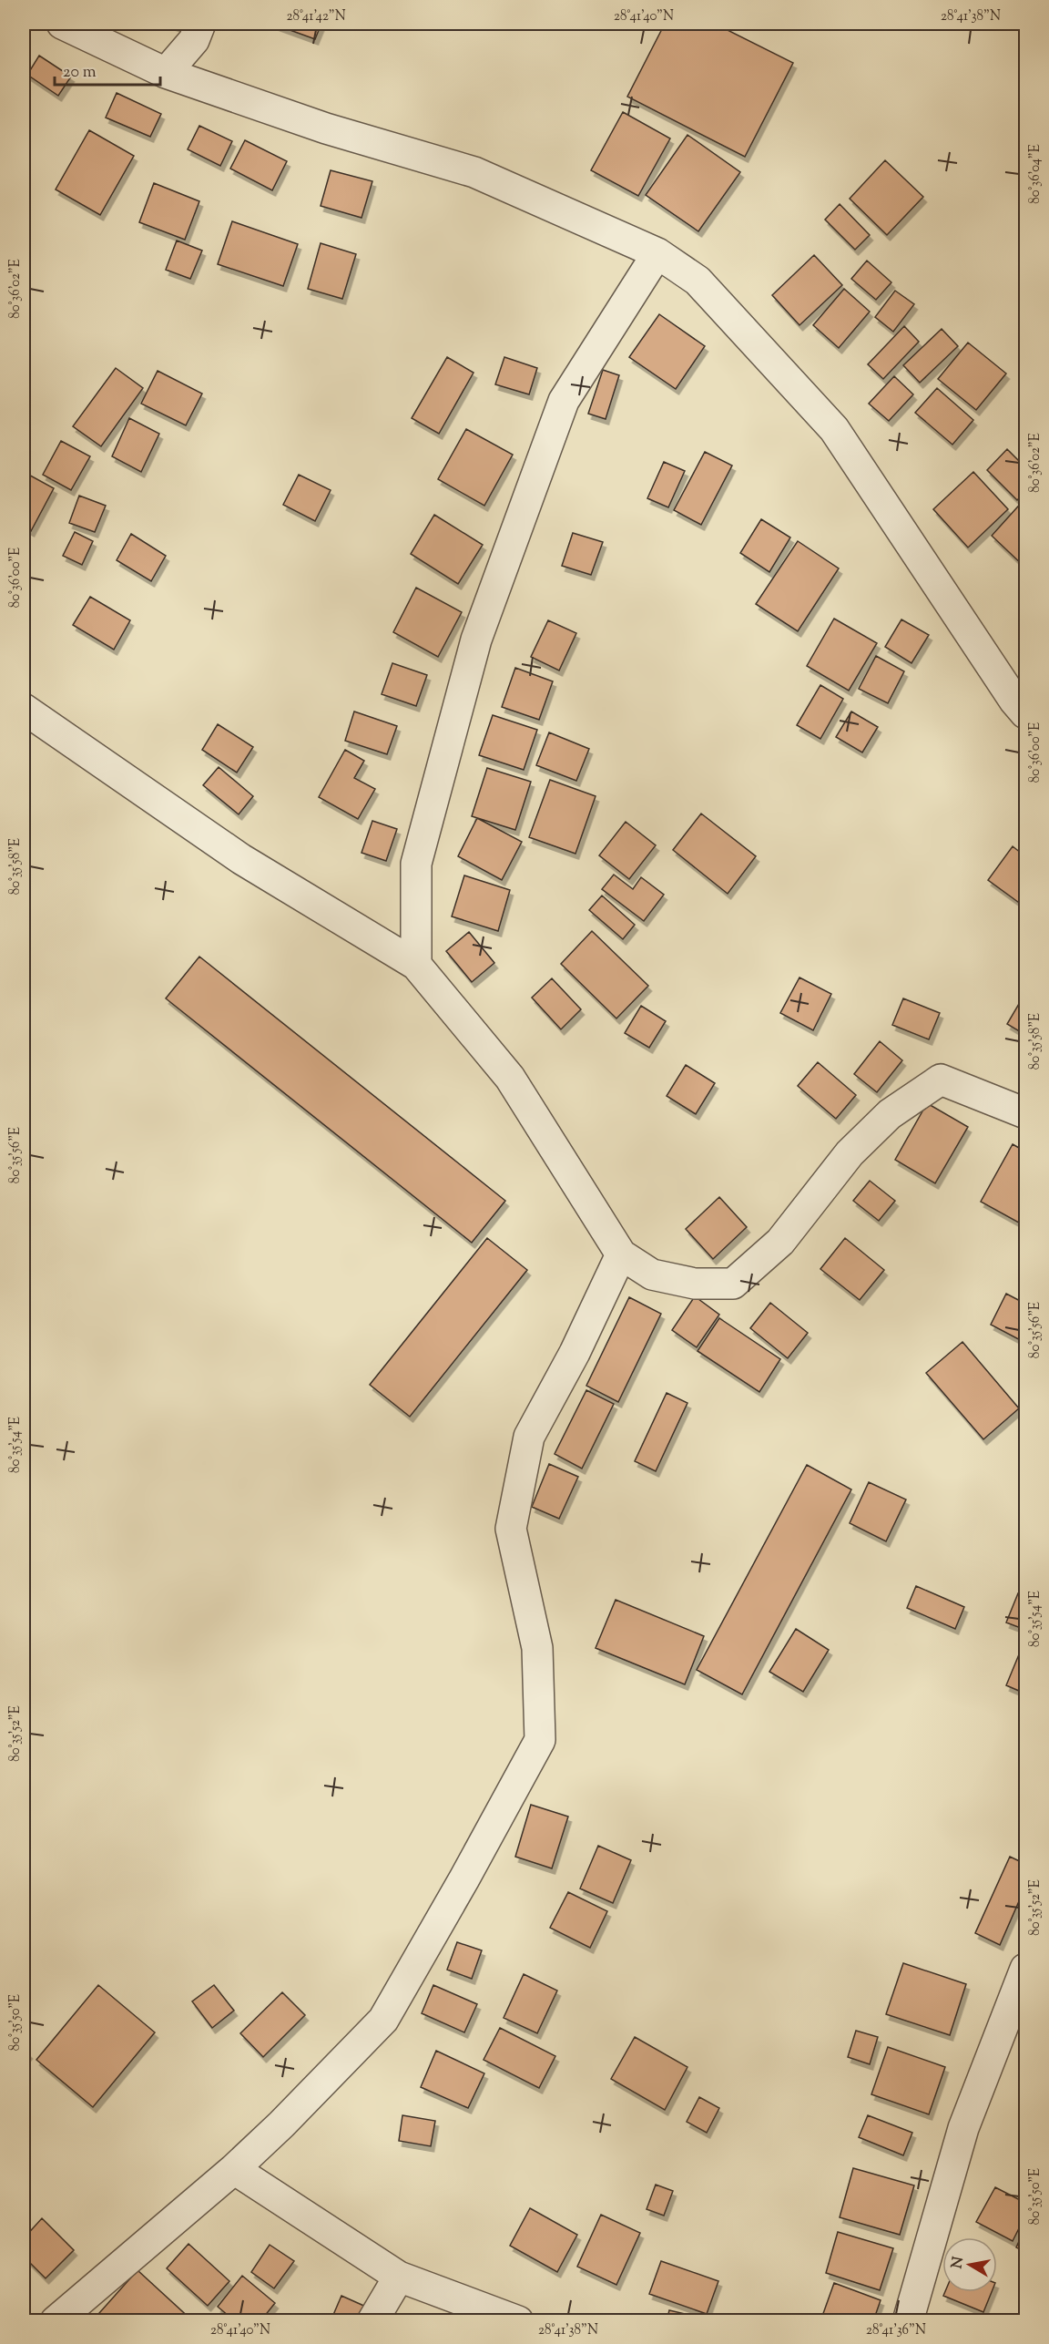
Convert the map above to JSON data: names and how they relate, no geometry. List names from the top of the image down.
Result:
{
  "scale_bar": "20 m",
  "north": "left",
  "coordinates": [
    "28°41'42\"N",
    "28°41'40\"N",
    "28°41'38\"N",
    "80°36'04\"E",
    "80°36'02\"E",
    "80°36'00\"E",
    "80°35'58\"E",
    "80°35'56\"E",
    "80°35'54\"E",
    "80°35'52\"E",
    "80°35'50\"E",
    "28°41'36\"N"
  ]
}
